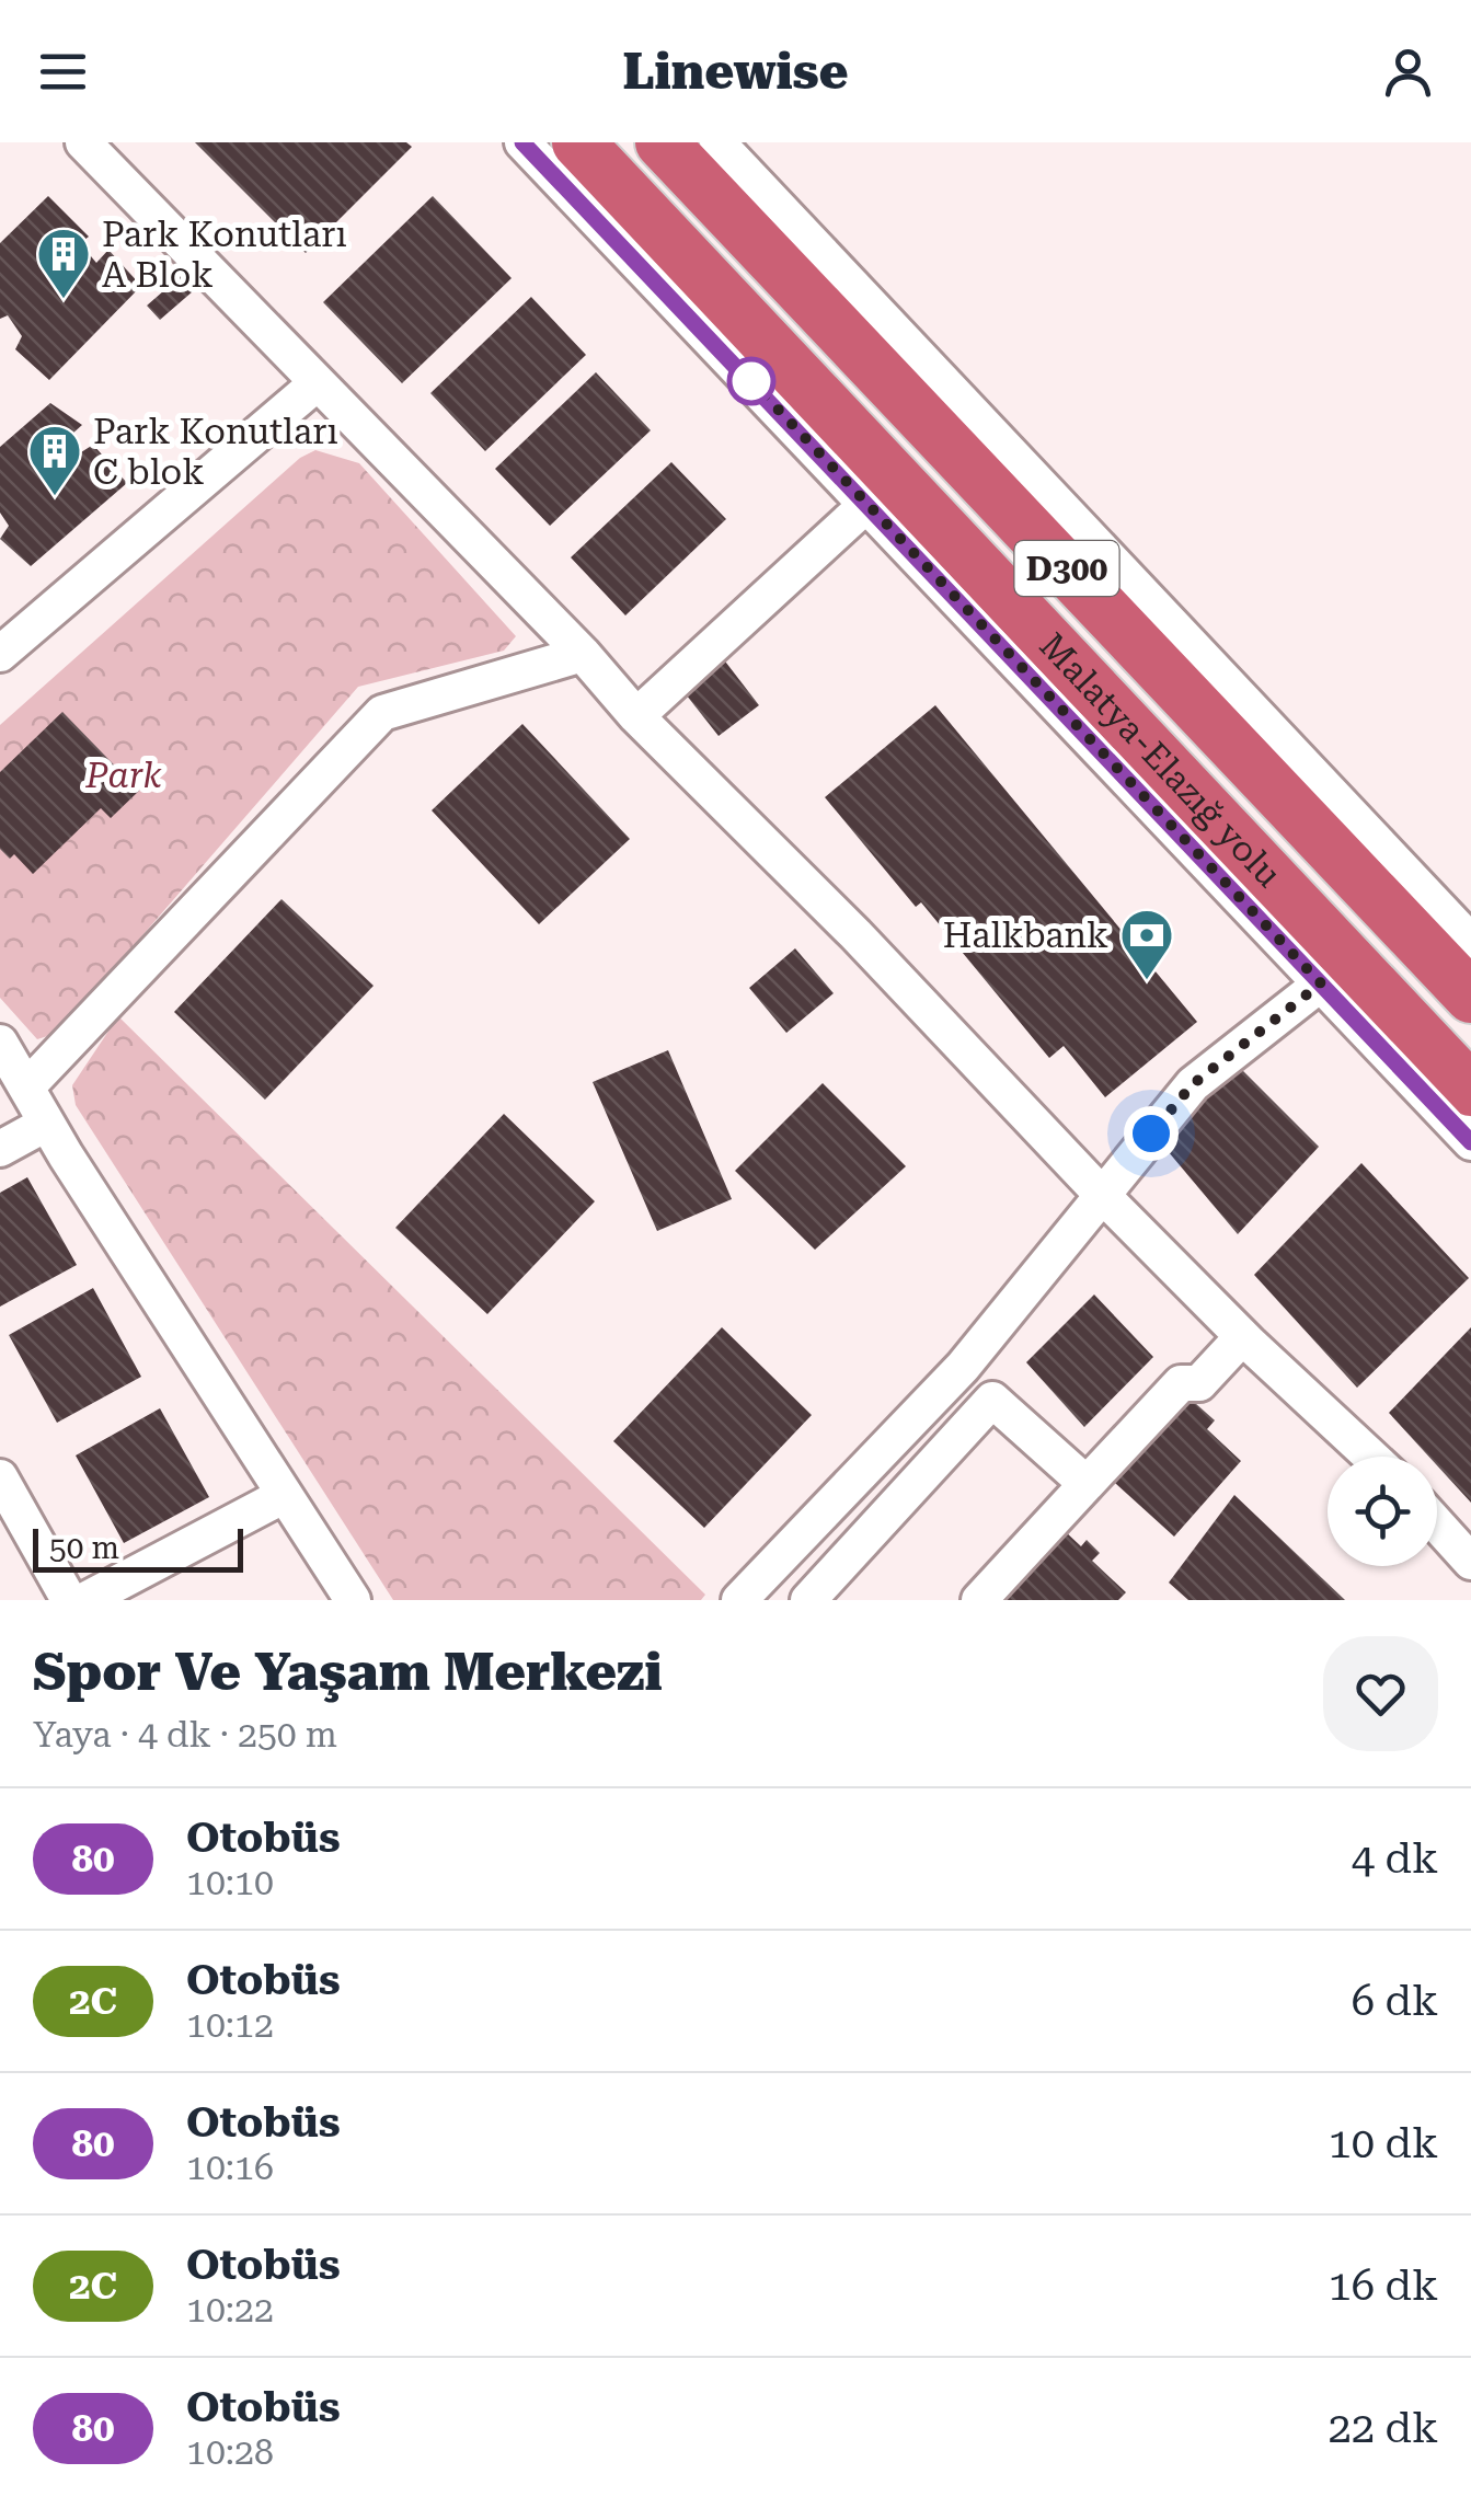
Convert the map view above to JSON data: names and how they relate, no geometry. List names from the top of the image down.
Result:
{
  "streets": {
    "highway": ["D300", "Malatya-Elazığ yolu"]
  },
  "parks": ["Park"],
  "places": {
    "building": ["Park Konutları A Blok", "Park Konutları C blok"],
    "bank": ["Halkbank"]
  },
  "lines": ["bus line 80"],
  "scale_bar": "50 m",
  "page": {
    "header": "Linewise",
    "scale": "50 m",
    "heading": ["Spor Ve Yaşam Merkezi", "Yaya · 4 dk · 250 m"],
    "list": [
      {
        "mark": "80",
        "name": "Otobüs",
        "note": "10:10",
        "value": "4 dk"
      },
      {
        "mark": "2C",
        "name": "Otobüs",
        "note": "10:12",
        "value": "6 dk"
      },
      {
        "mark": "80",
        "name": "Otobüs",
        "note": "10:16",
        "value": "10 dk"
      },
      {
        "mark": "2C",
        "name": "Otobüs",
        "note": "10:22",
        "value": "16 dk"
      },
      {
        "mark": "80",
        "name": "Otobüs",
        "note": "10:28",
        "value": "22 dk"
      }
    ]
  }
}
